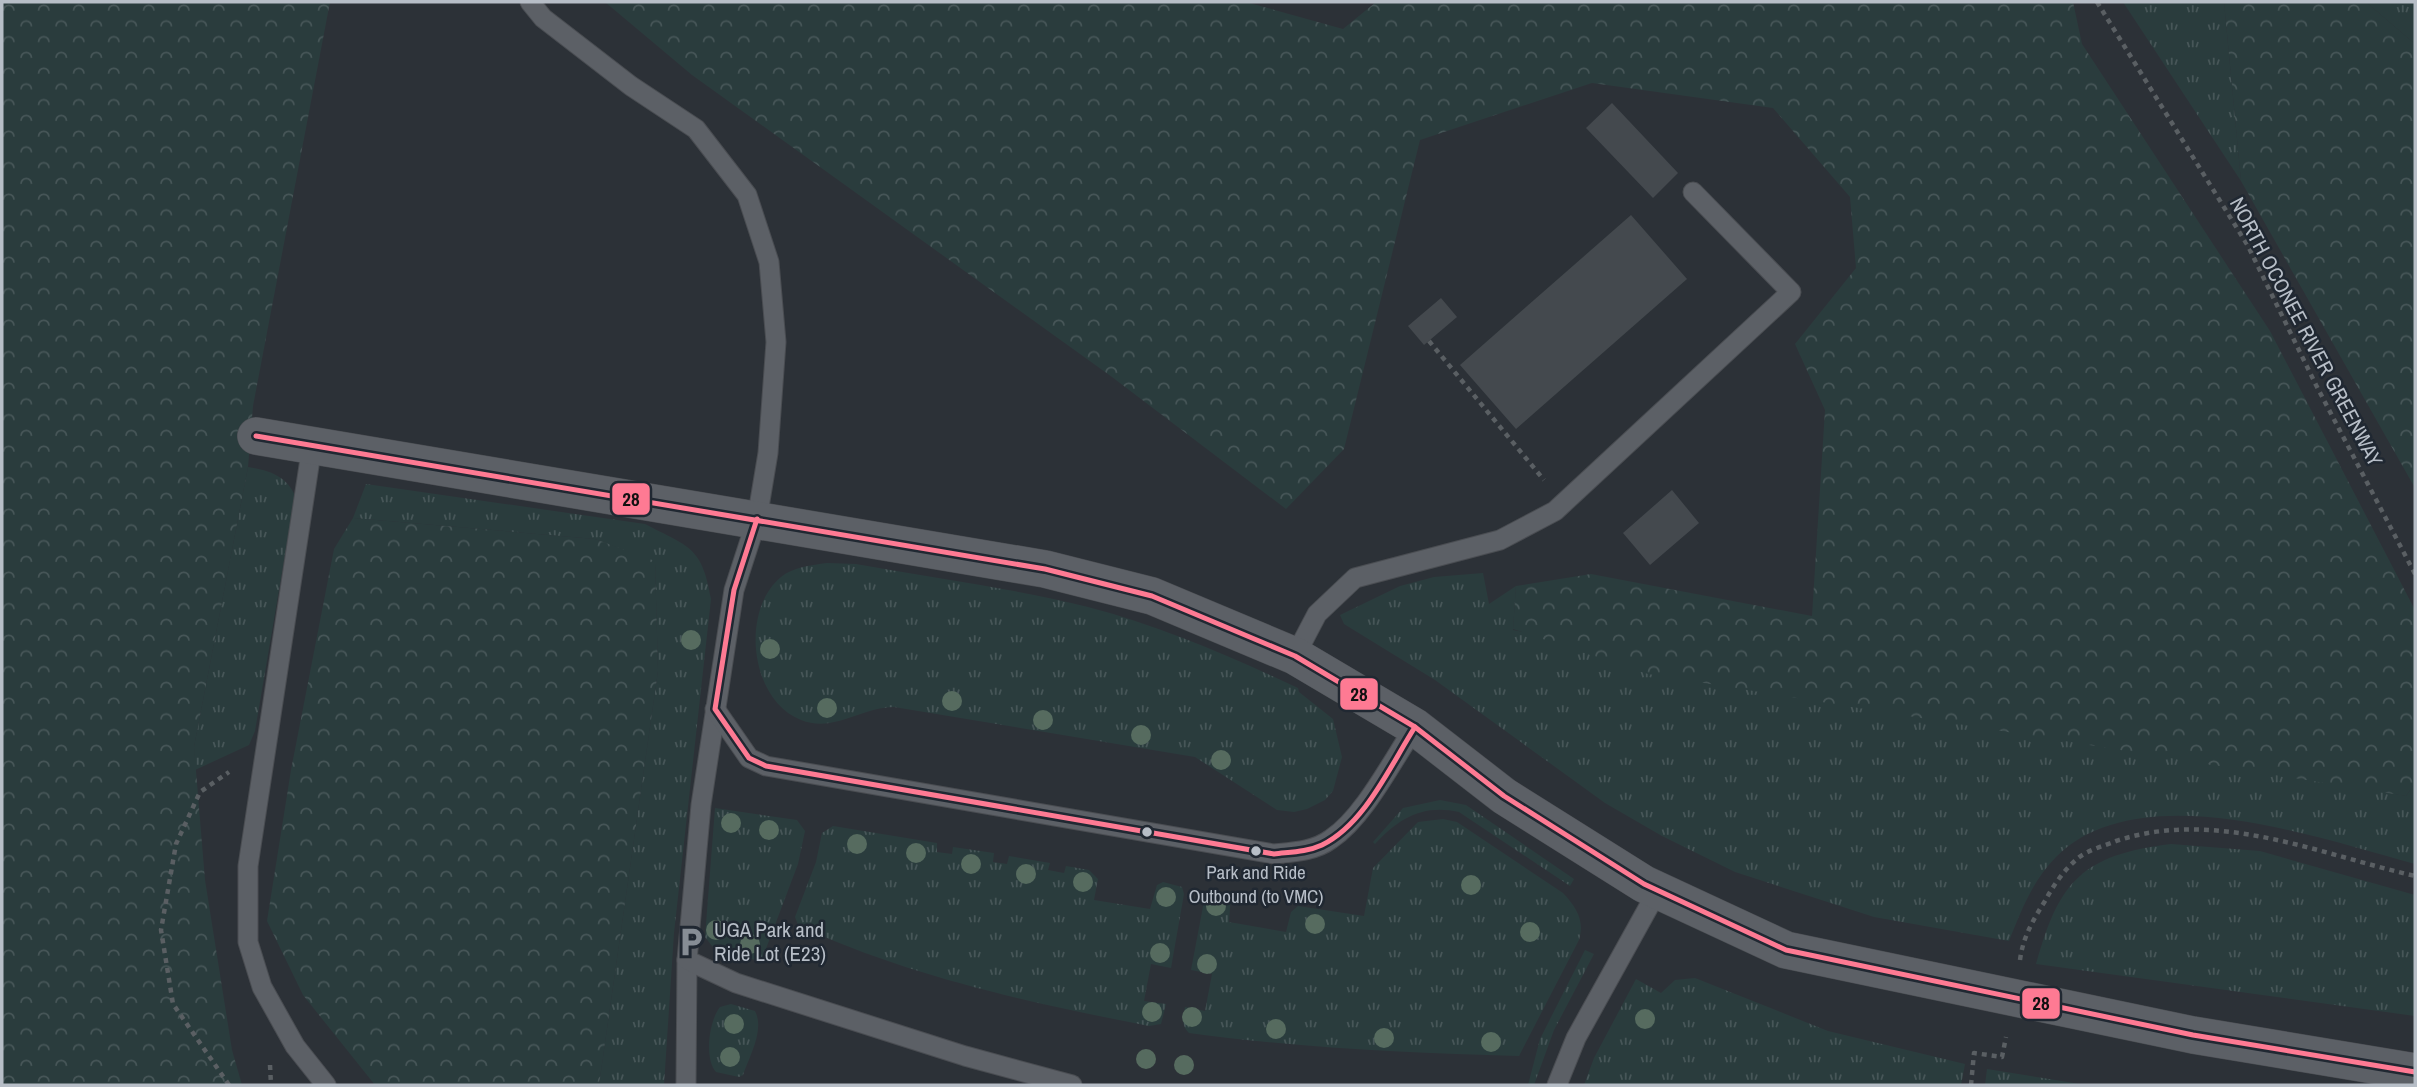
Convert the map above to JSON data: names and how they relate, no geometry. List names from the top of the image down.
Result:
{
  "streets": {
    "path": ["NORTH OCONEE RIVER GREENWAY"]
  },
  "places": {
    "other": ["Park and Ride Outbound (to VMC)"],
    "parking": ["UGA Park and Ride Lot (E23)"]
  },
  "lines": ["transit line 28"]
}
